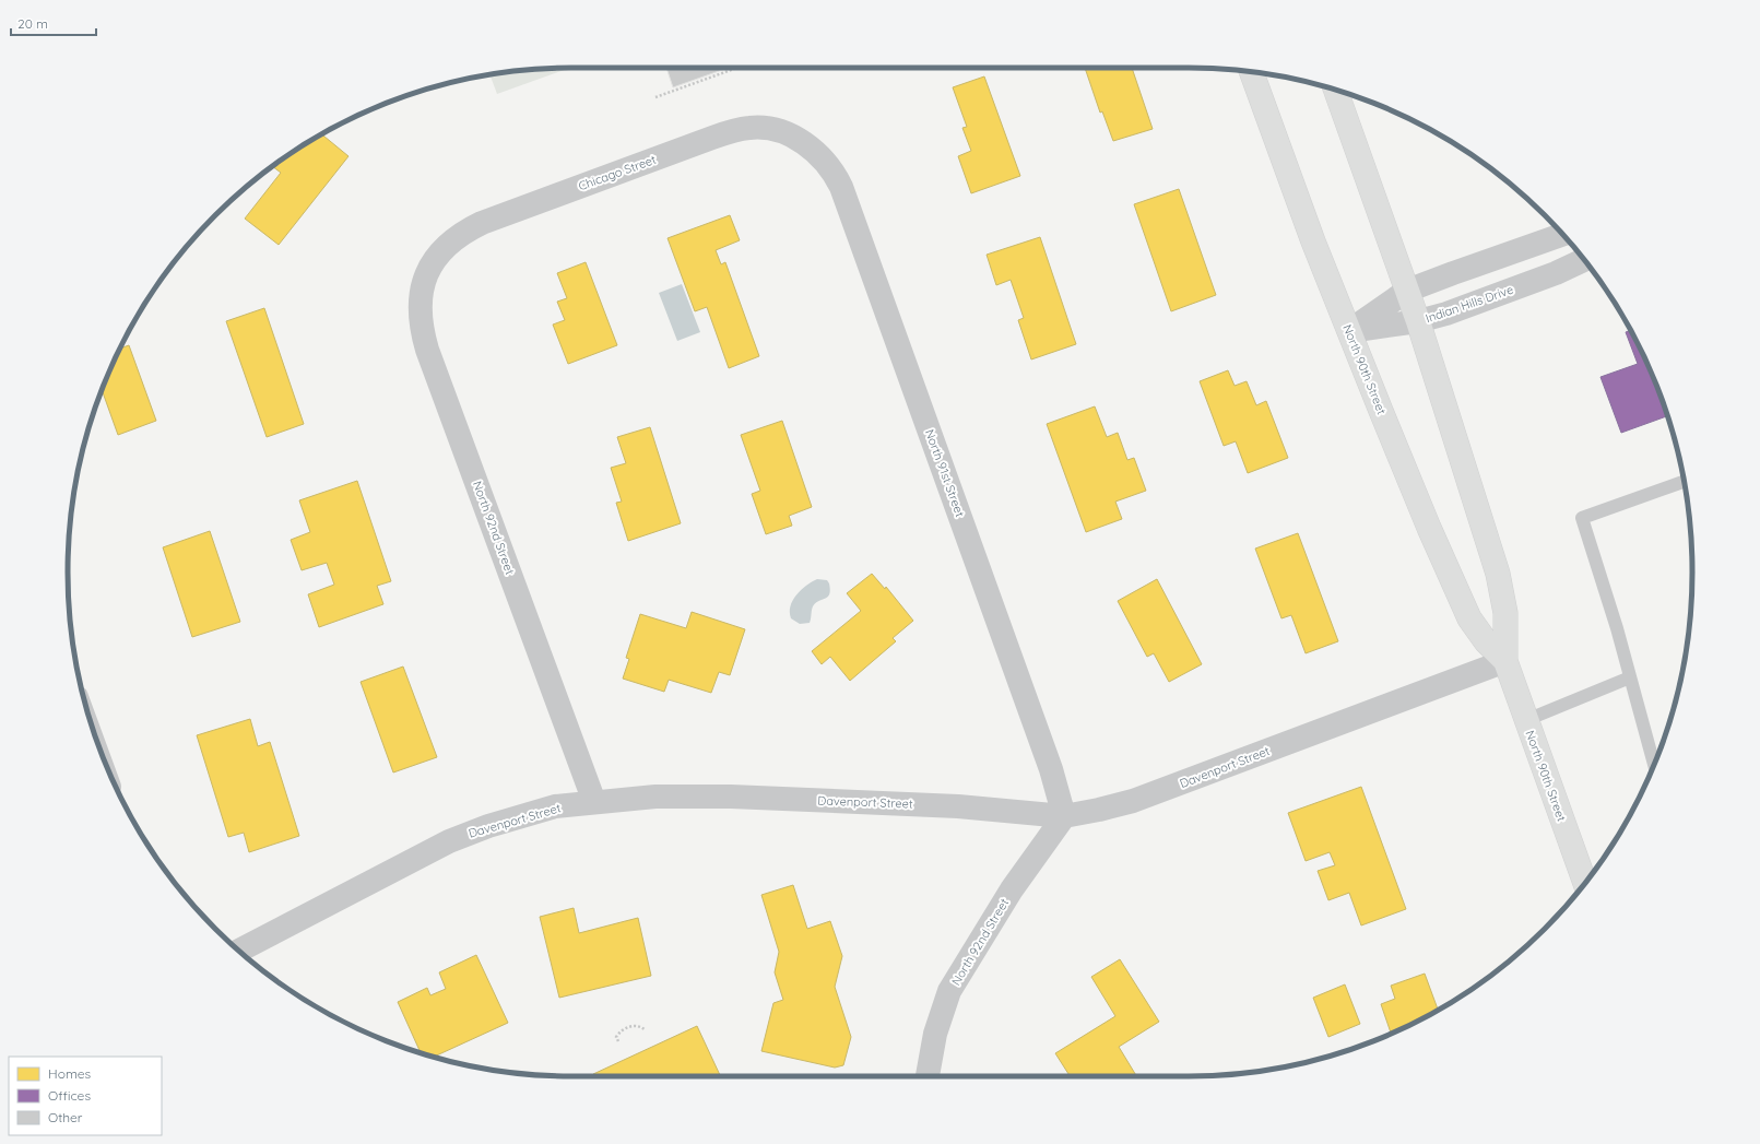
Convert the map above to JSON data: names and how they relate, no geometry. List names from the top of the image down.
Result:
{
  "streets": {
    "main road": ["North 90th Street"],
    "street": [
      "Chicago Street",
      "Indian Hills Drive",
      "North 91st Street",
      "North 92nd Street",
      "Davenport Street"
    ]
  },
  "crossings": [
    ["Chicago Street", "North 91st Street"],
    ["Chicago Street", "North 92nd Street"],
    ["Indian Hills Drive", "North 90th Street"],
    ["North 90th Street", "Davenport Street"],
    ["North 91st Street", "North 92nd Street"],
    ["North 91st Street", "Davenport Street"],
    ["North 92nd Street", "Davenport Street"]
  ],
  "legend": ["Homes", "Offices", "Other"],
  "scale_bar": "20 m"
}
